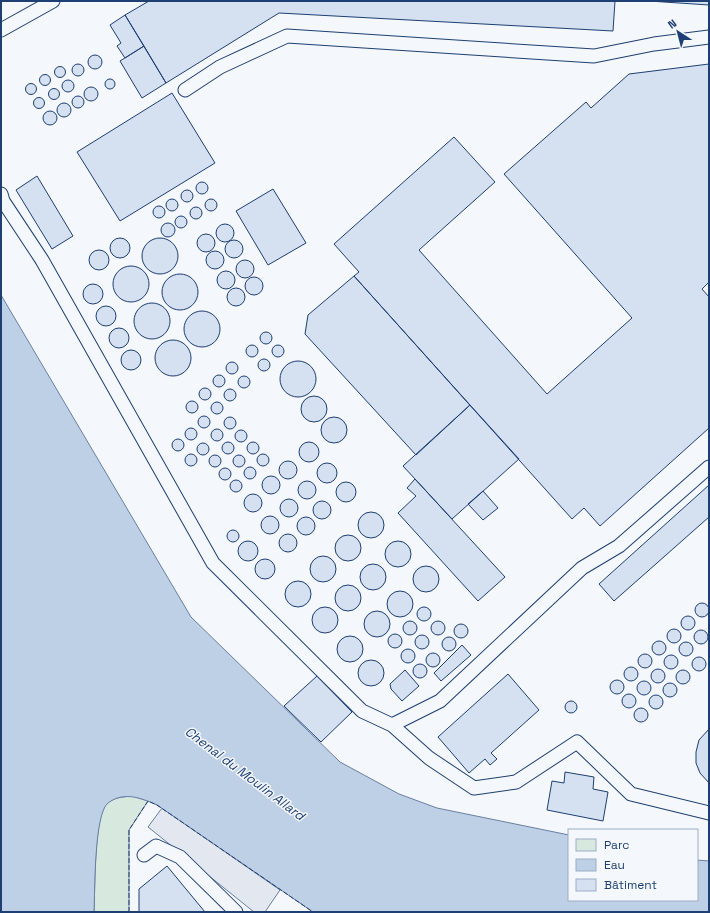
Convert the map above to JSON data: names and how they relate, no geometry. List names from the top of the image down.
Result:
{
  "water": ["Chenal du Moulin Allard"],
  "legend": ["Parc", "Eau", "Bâtiment"],
  "north": "top left"
}
